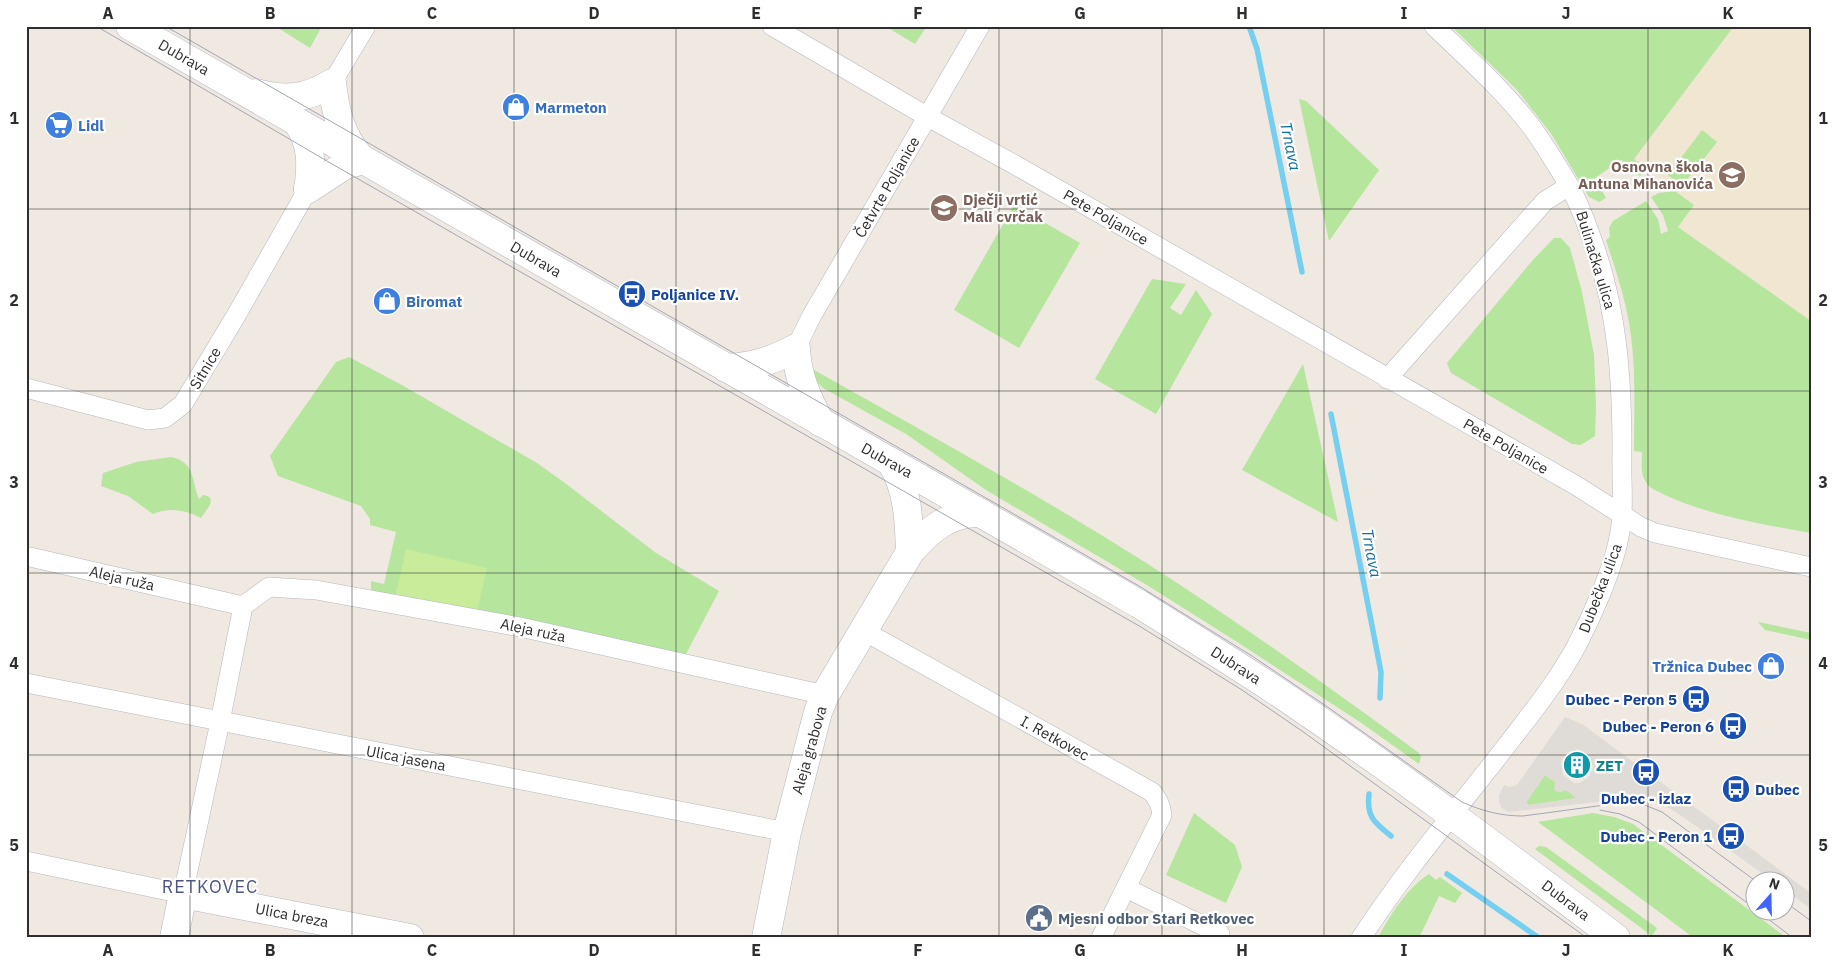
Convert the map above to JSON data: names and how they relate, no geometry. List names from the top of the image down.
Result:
{
  "streets": {
    "main road": ["Dubrava", "Aleja grabova", "Ulica breza"],
    "street": [
      "Četvrte Poljanice",
      "Pete Poljanice",
      "Bulinačka ulica",
      "Sitnice",
      "Aleja ruža",
      "Dubečka ulica",
      "I. Retkovec",
      "Ulica jasena"
    ]
  },
  "crossings": [
    ["Dubrava", "Dubečka ulica"],
    ["Dubrava", "Aleja grabova"],
    ["Četvrte Poljanice", "Pete Poljanice"],
    ["Pete Poljanice", "Bulinačka ulica"],
    ["Pete Poljanice", "Dubečka ulica"],
    ["Bulinačka ulica", "Dubečka ulica"],
    ["Aleja ruža", "Aleja grabova"],
    ["I. Retkovec", "Aleja grabova"],
    ["Aleja grabova", "Ulica jasena"]
  ],
  "districts": ["RETKOVEC"],
  "water": ["Trnava"],
  "places": {
    "shop": ["Marmeton", "Biromat", "Tržnica Dubec"],
    "supermarket": ["Lidl"],
    "school or university": ["Osnovna škola Antuna Mihanovića", "Dječji vrtić Mali cvrčak"],
    "bus stop": [
      "Poljanice IV.",
      "Dubec - Peron 5",
      "Dubec - Peron 6",
      "Dubec - izlaz",
      "Dubec",
      "Dubec - Peron 1"
    ],
    "building": ["ZET"],
    "public building": ["Mjesni odbor Stari Retkovec"]
  },
  "north": "top",
  "grid": {
    "columns": [
      "A",
      "B",
      "C",
      "D",
      "E",
      "F",
      "G",
      "H",
      "I",
      "J",
      "K"
    ],
    "rows": [
      "1",
      "2",
      "3",
      "4",
      "5"
    ]
  }
}
